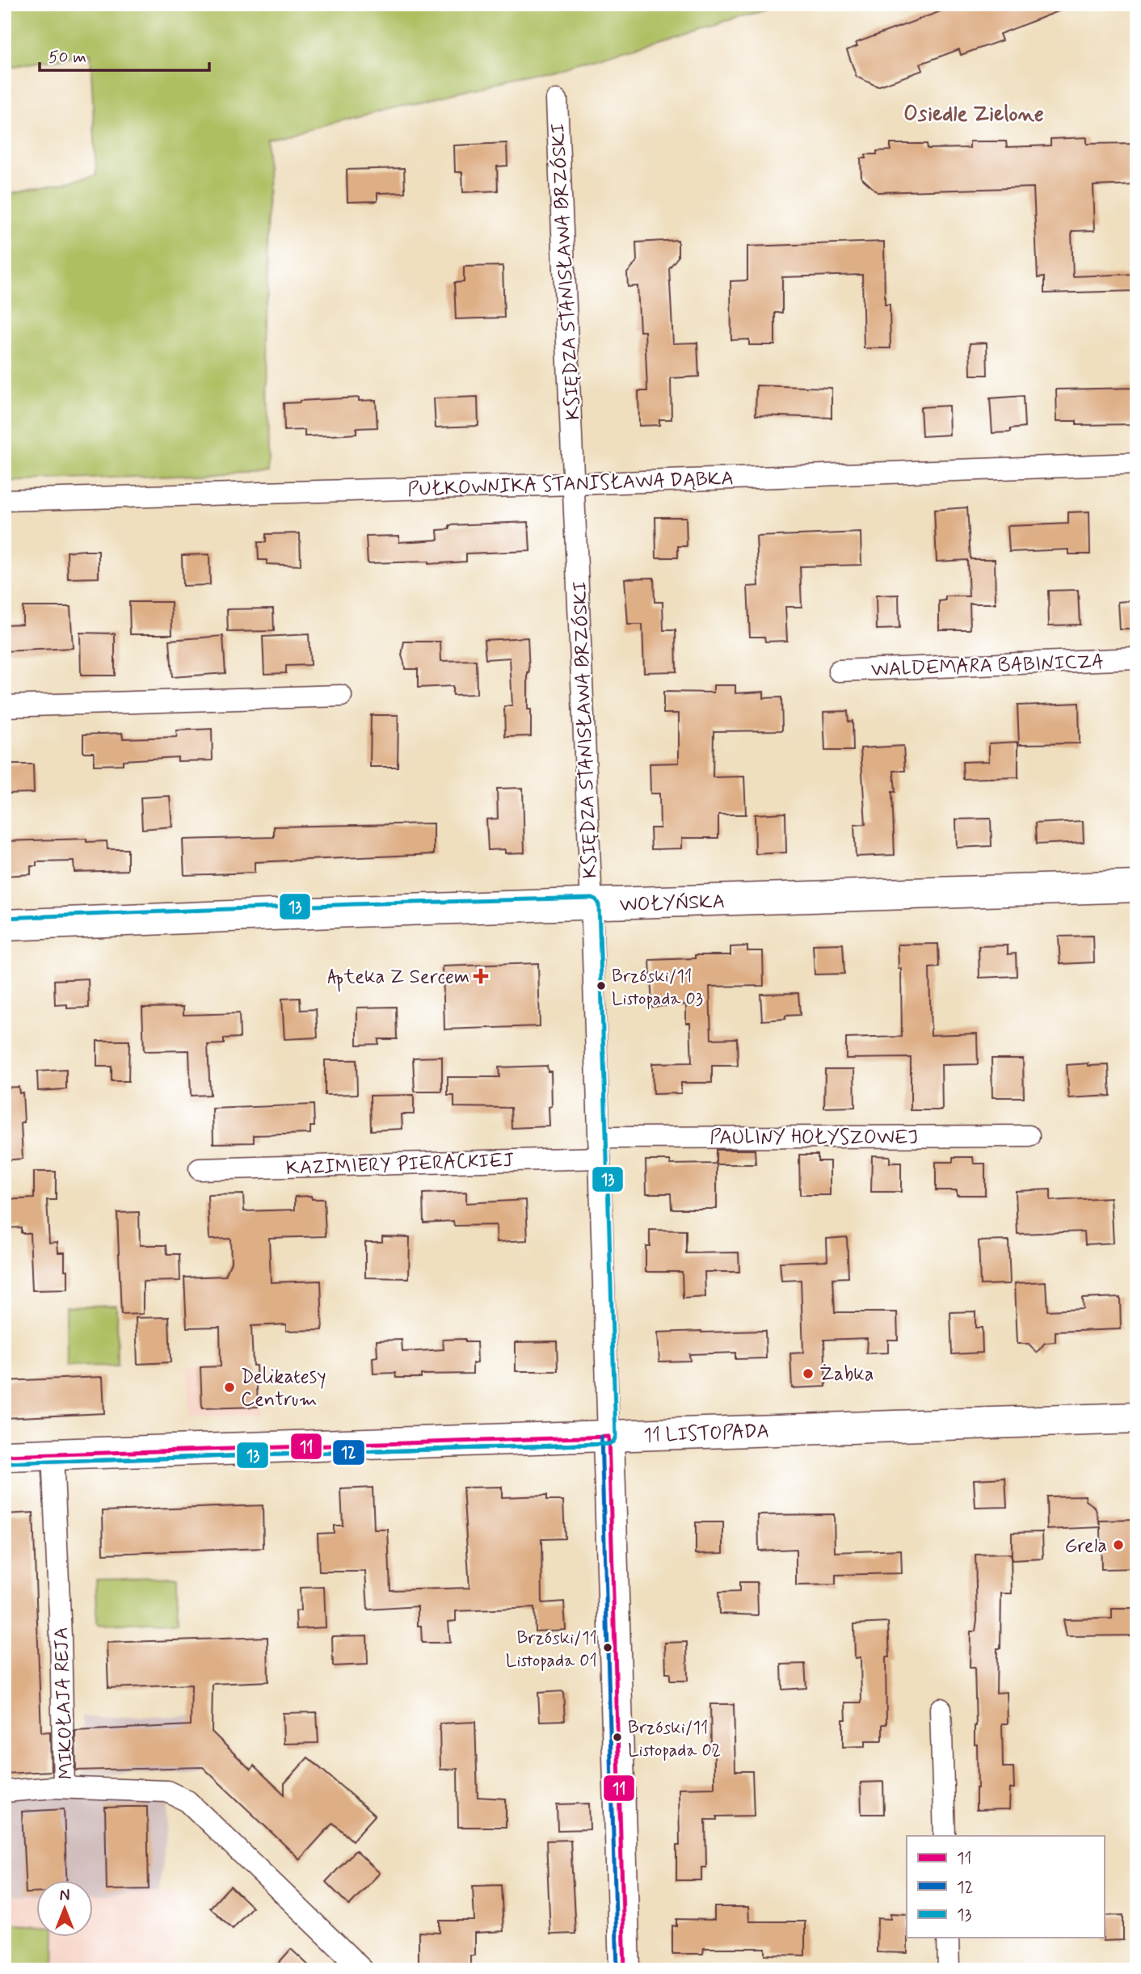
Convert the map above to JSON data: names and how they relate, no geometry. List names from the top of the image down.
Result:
{
  "streets": {
    "street": [
      "KSIĘDZA STANISŁAWA BRZÓSKI",
      "PUŁKOWNIKA STANISŁAWA DĄBKA",
      "WALDEMARA BABINICZA",
      "WOŁYŃSKA",
      "PAULINY HOŁYSZOWEJ",
      "KAZIMIERY PIERACKIEJ",
      "11 LISTOPADA",
      "MIKOŁAJA REJA"
    ]
  },
  "crossings": [
    ["KSIĘDZA STANISŁAWA BRZÓSKI", "PUŁKOWNIKA STANISŁAWA DĄBKA"],
    ["KSIĘDZA STANISŁAWA BRZÓSKI", "WOŁYŃSKA"],
    ["KSIĘDZA STANISŁAWA BRZÓSKI", "PAULINY HOŁYSZOWEJ"],
    ["KSIĘDZA STANISŁAWA BRZÓSKI", "KAZIMIERY PIERACKIEJ"],
    ["KSIĘDZA STANISŁAWA BRZÓSKI", "11 LISTOPADA"],
    ["PAULINY HOŁYSZOWEJ", "KAZIMIERY PIERACKIEJ"],
    ["11 LISTOPADA", "MIKOŁAJA REJA"]
  ],
  "districts": ["Osiedle Zielone"],
  "places": {
    "health": ["Apteka Z Sercem"],
    "other": [
      "Brzóski/11 Listopada 03",
      "Żabka",
      "Delikatesy Centrum",
      "Grela",
      "Brzóski/11 Listopada 01",
      "Brzóski/11 Listopada 02"
    ]
  },
  "lines": ["transit line 13", "transit line 11", "transit line 12"],
  "legend": ["11", "12", "13"],
  "scale_bar": "50 m",
  "north": "top"
}
